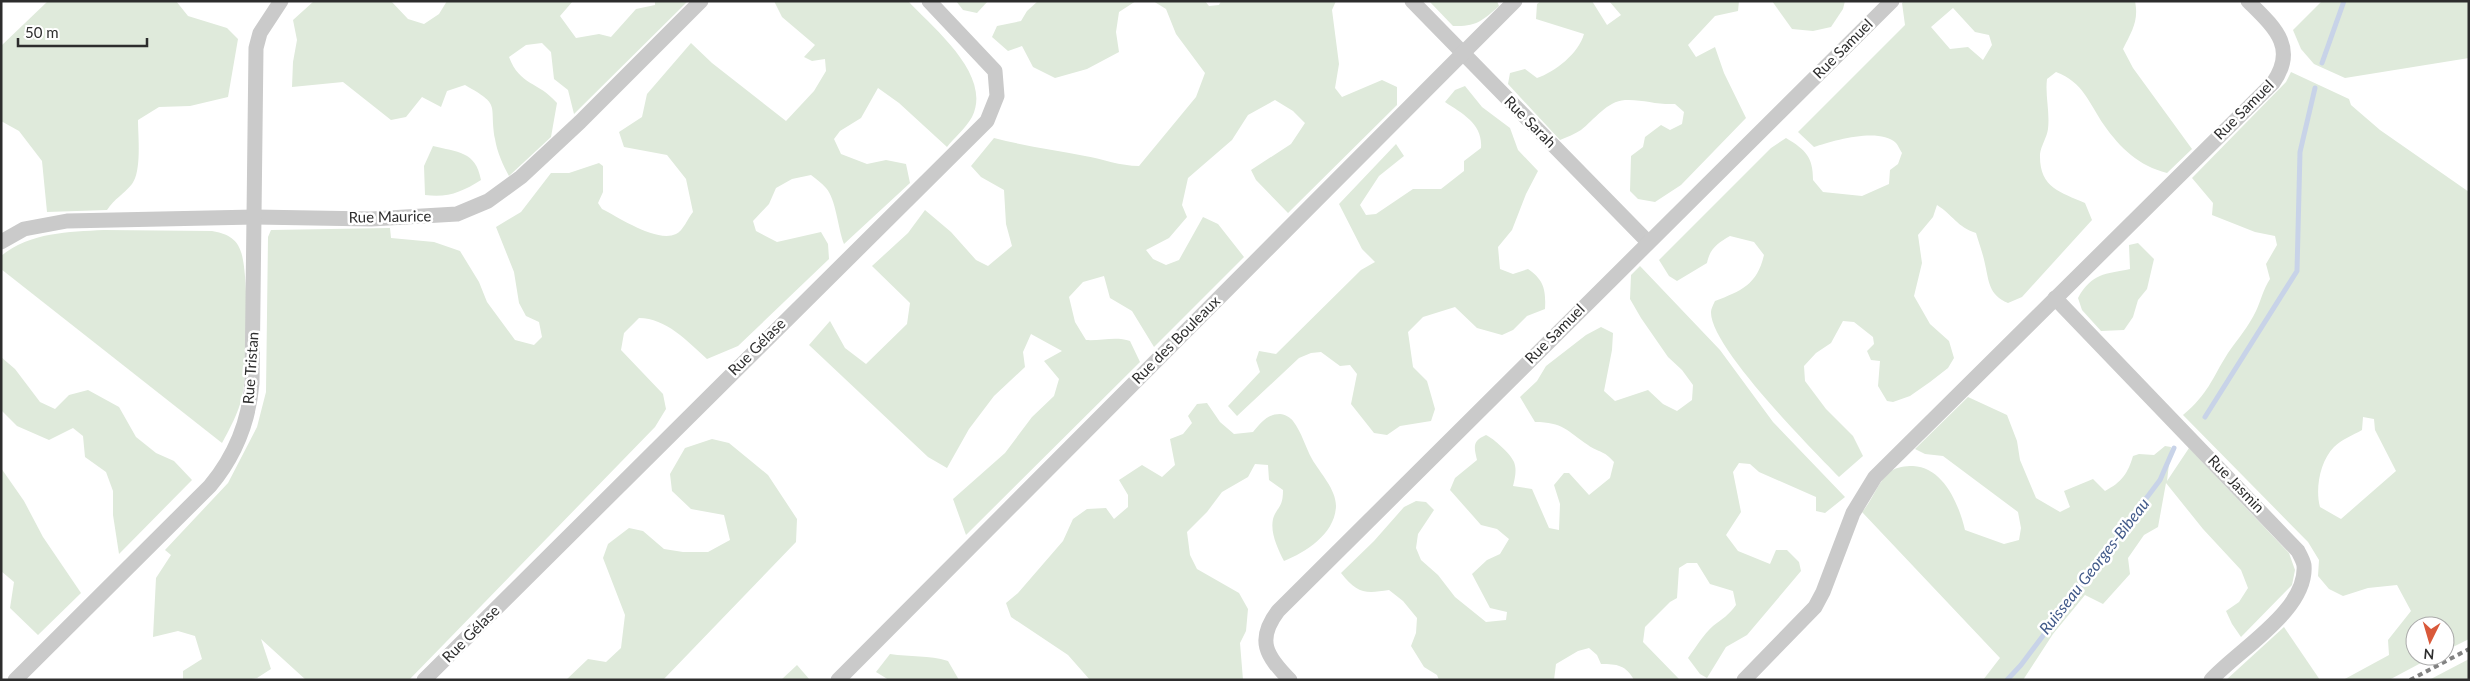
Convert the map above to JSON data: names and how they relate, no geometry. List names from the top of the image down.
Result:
{
  "streets": {
    "street": [
      "Rue Samuel",
      "Rue Sarah",
      "Rue Maurice",
      "Rue des Bouleaux",
      "Rue Gélase",
      "Rue Tristan",
      "Rue Jasmin"
    ]
  },
  "crossings": [
    ["Rue Samuel", "Rue Sarah"],
    ["Rue Samuel", "Rue Jasmin"],
    ["Rue Sarah", "Rue des Bouleaux"],
    ["Rue Maurice", "Rue Tristan"]
  ],
  "water": ["Ruisseau Georges-Bibeau"],
  "scale_bar": "50 m",
  "north": "bottom"
}
